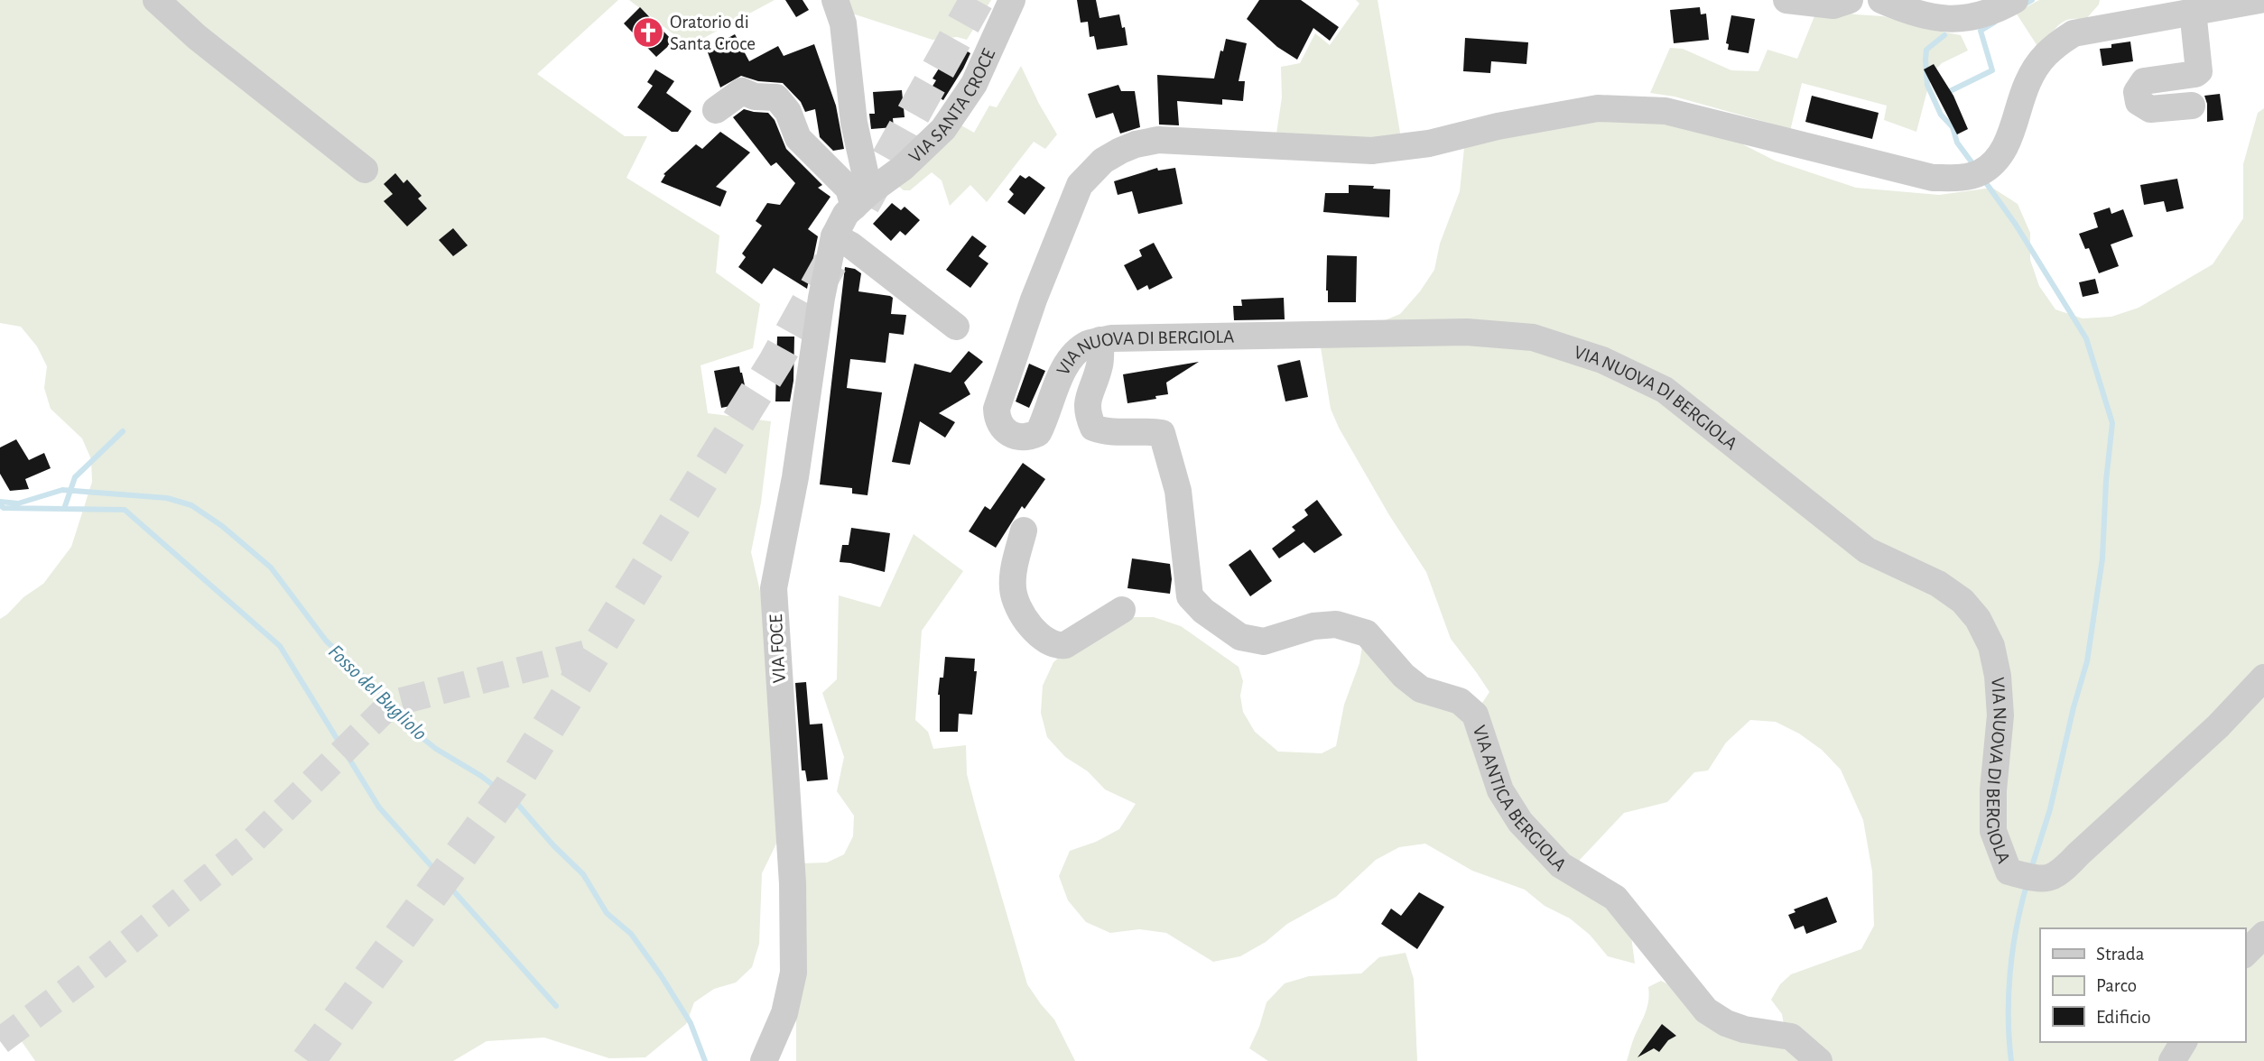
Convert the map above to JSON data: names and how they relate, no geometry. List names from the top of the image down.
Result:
{
  "streets": {
    "street": [
      "VIA SANTA CROCE",
      "VIA NUOVA DI BERGIOLA",
      "VIA FOCE",
      "VIA ANTICA BERGIOLA"
    ]
  },
  "crossings": [
    ["VIA SANTA CROCE", "VIA FOCE"],
    ["VIA NUOVA DI BERGIOLA", "VIA ANTICA BERGIOLA"]
  ],
  "water": ["Fosso del Bugliolo"],
  "places": {
    "church": ["Oratorio di Santa Croce"]
  },
  "legend": ["Strada", "Parco", "Edificio"]
}
